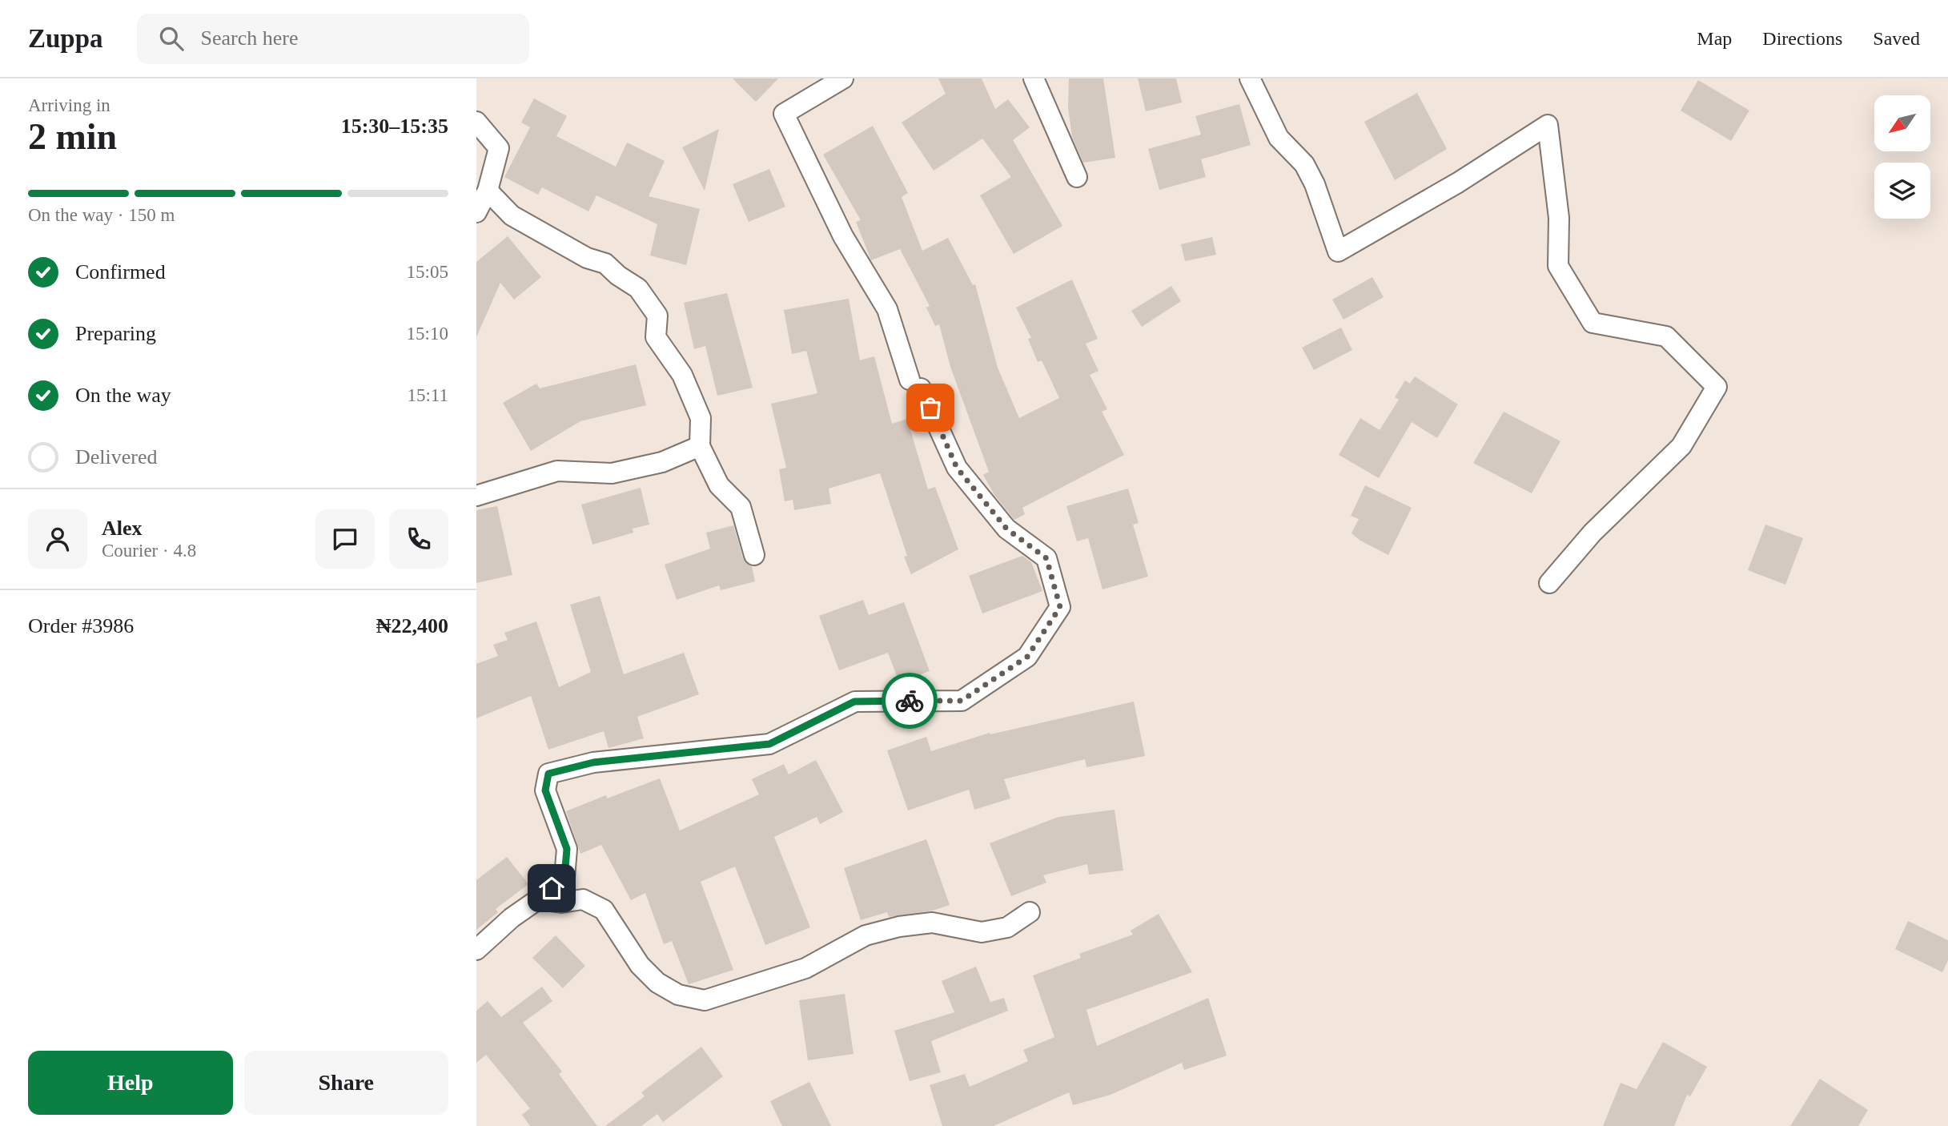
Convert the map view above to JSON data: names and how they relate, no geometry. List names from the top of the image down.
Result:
{
  "north": "bottom left",
  "page": {
    "header": "Zuppa",
    "search": "Search here",
    "nav": ["Map", "Directions", "Saved"],
    "heading": ["2 min", "Arriving in", "15:30–15:35"],
    "panel": [
      "Alex",
      "Courier · 4.8",
      "Order #3986",
      "₦22,400"
    ],
    "bar": "On the way · 150 m",
    "list": [
      ["Confirmed", "15:05"],
      ["Preparing", "15:10"],
      ["On the way", "15:11"],
      "Delivered"
    ],
    "buttons": ["Help", "Share"]
  }
}
